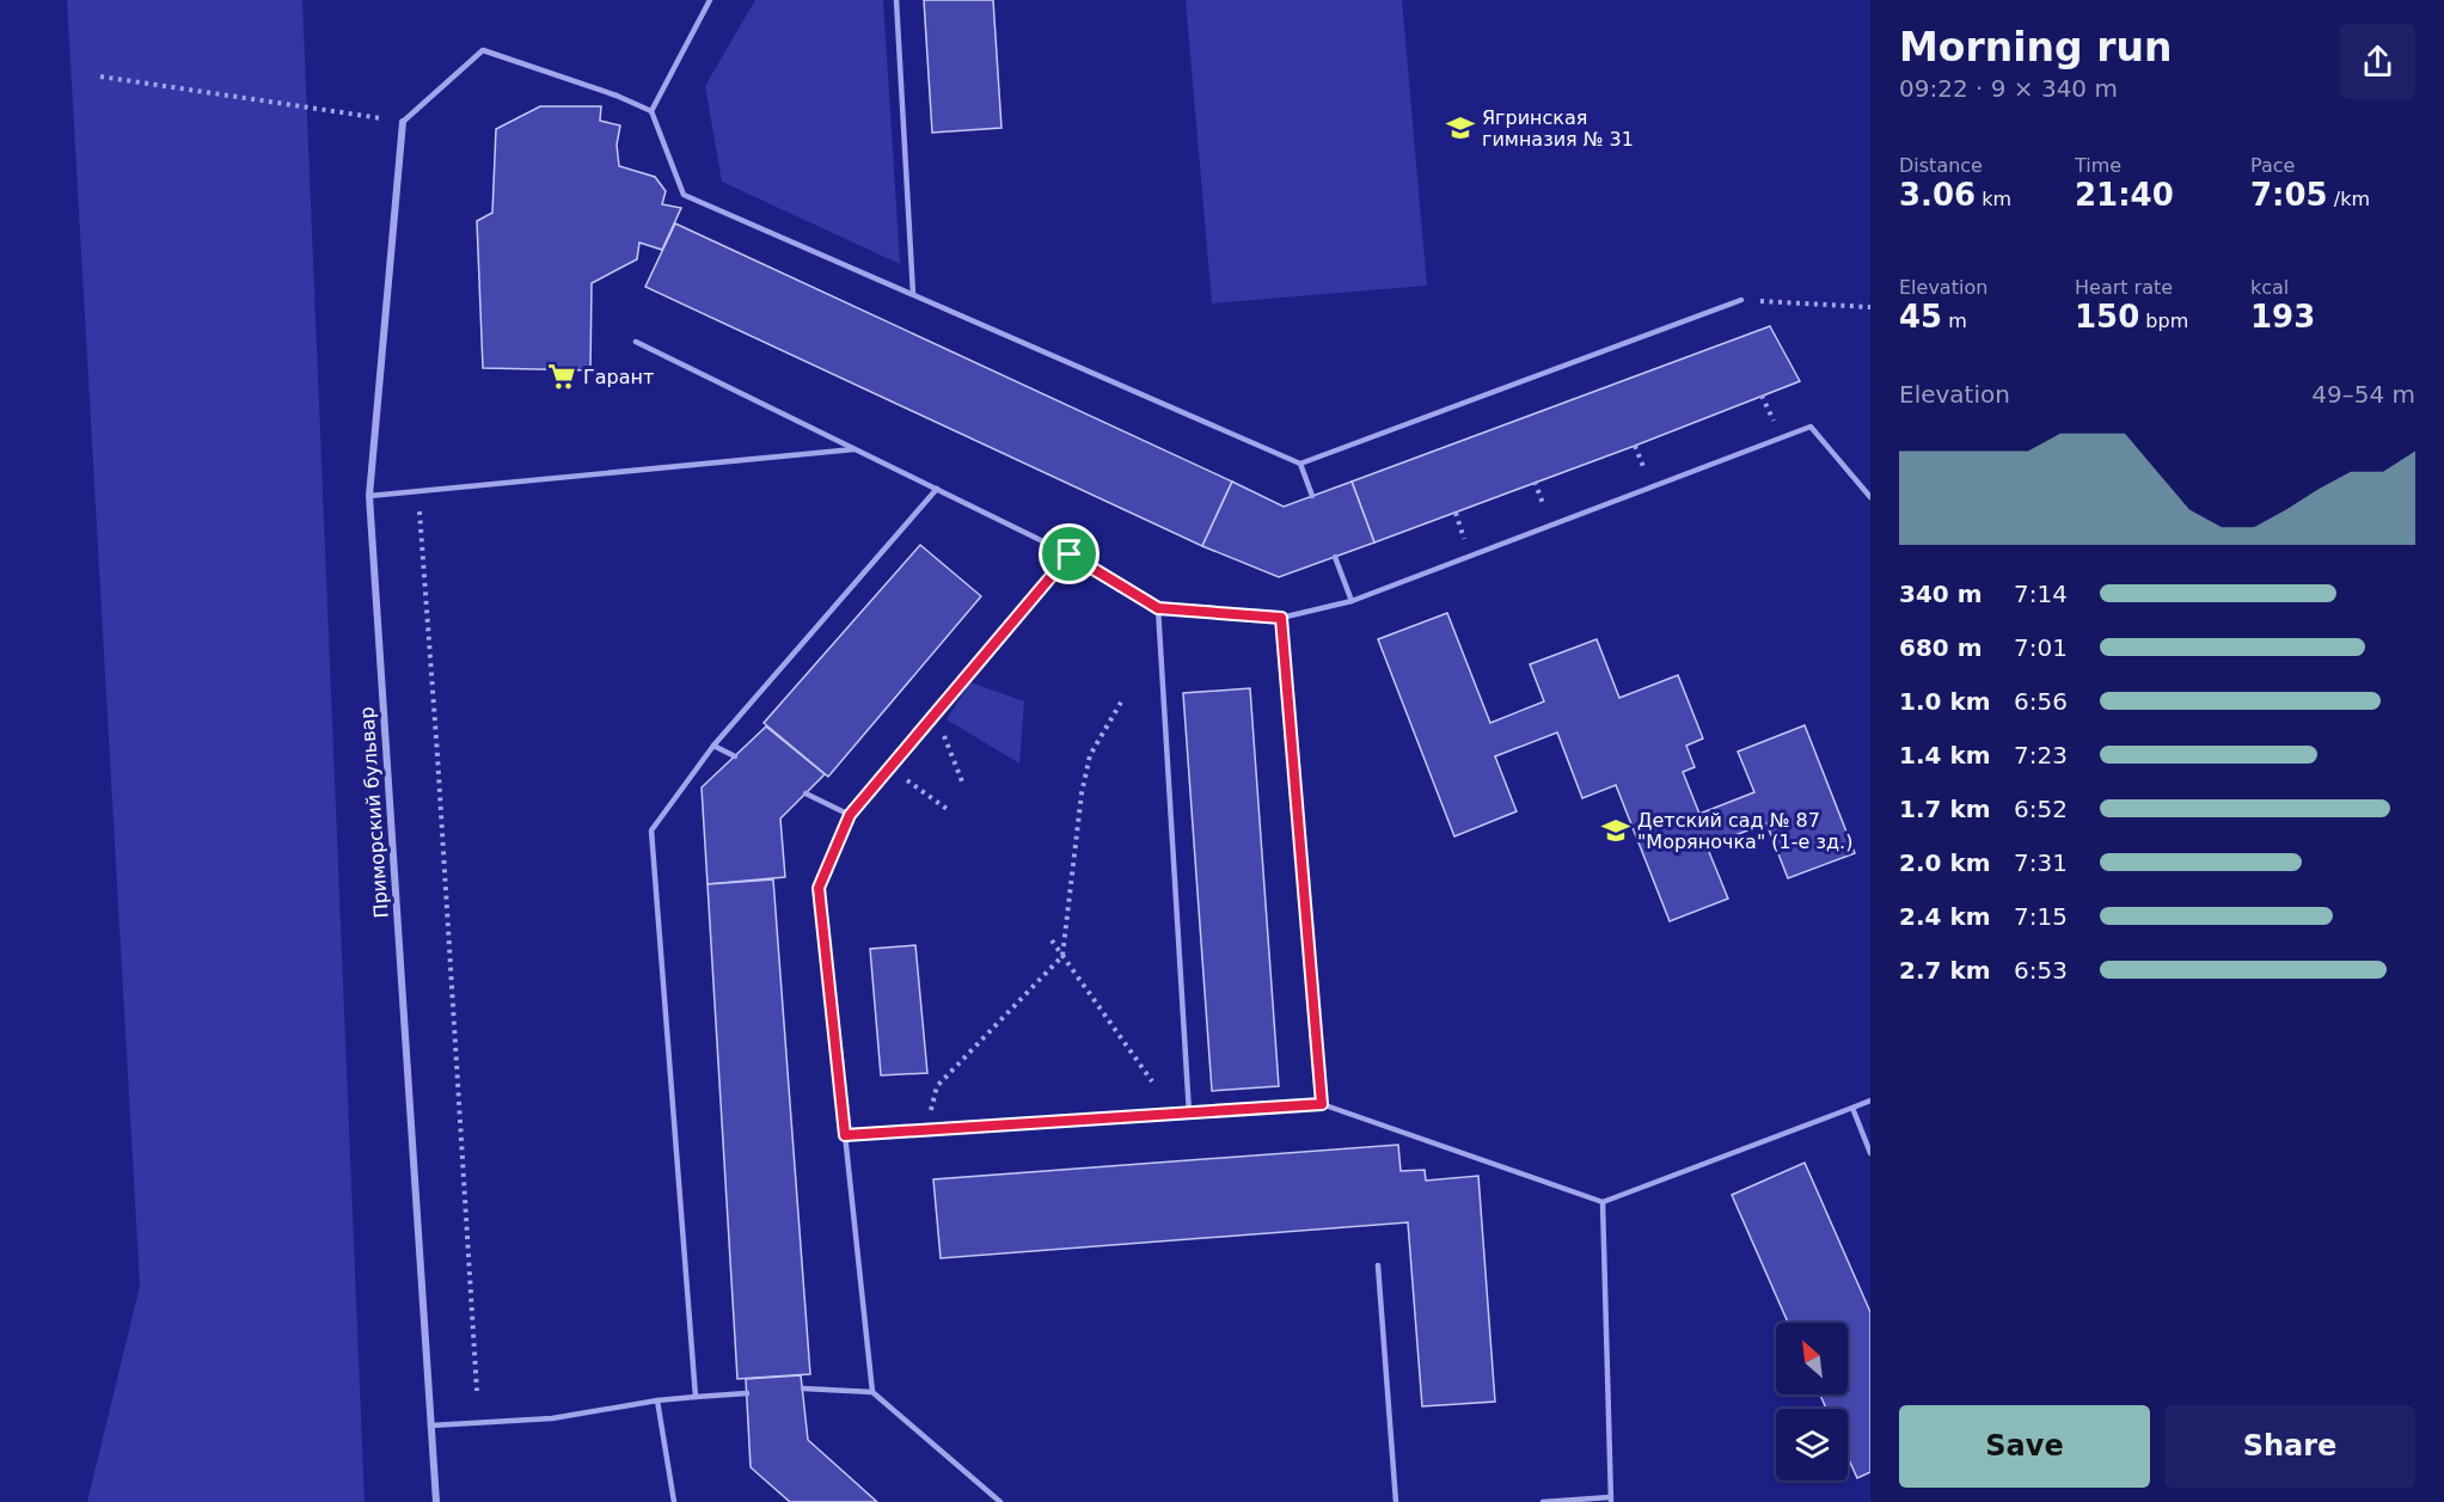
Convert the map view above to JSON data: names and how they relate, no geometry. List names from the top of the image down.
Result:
{
  "streets": {
    "street": ["Приморский бульвар"]
  },
  "places": {
    "school or university": ["Ягринская гимназия № 31", "Детский сад № 87 \"Моряночка\" (1-е зд.)"],
    "supermarket": ["Гарант"]
  },
  "north": "top left",
  "page": {
    "heading": ["Morning run", "09:22 · 9 × 340 m"],
    "stats": [
      ["Distance", "3.06 km"],
      ["Time", "21:40"],
      ["Pace", "7:05 /km"],
      ["Elevation", "45 m"],
      ["Heart rate", "150 bpm"],
      ["kcal", "193"]
    ],
    "chart": ["Elevation", "49–54 m"],
    "list": [
      {
        "name": "340 m",
        "note": "7:14"
      },
      {
        "name": "680 m",
        "note": "7:01"
      },
      {
        "name": "1.0 km",
        "note": "6:56"
      },
      {
        "name": "1.4 km",
        "note": "7:23"
      },
      {
        "name": "1.7 km",
        "note": "6:52"
      },
      {
        "name": "2.0 km",
        "note": "7:31"
      },
      {
        "name": "2.4 km",
        "note": "7:15"
      },
      {
        "name": "2.7 km",
        "note": "6:53"
      }
    ],
    "buttons": ["Save", "Share"]
  }
}
